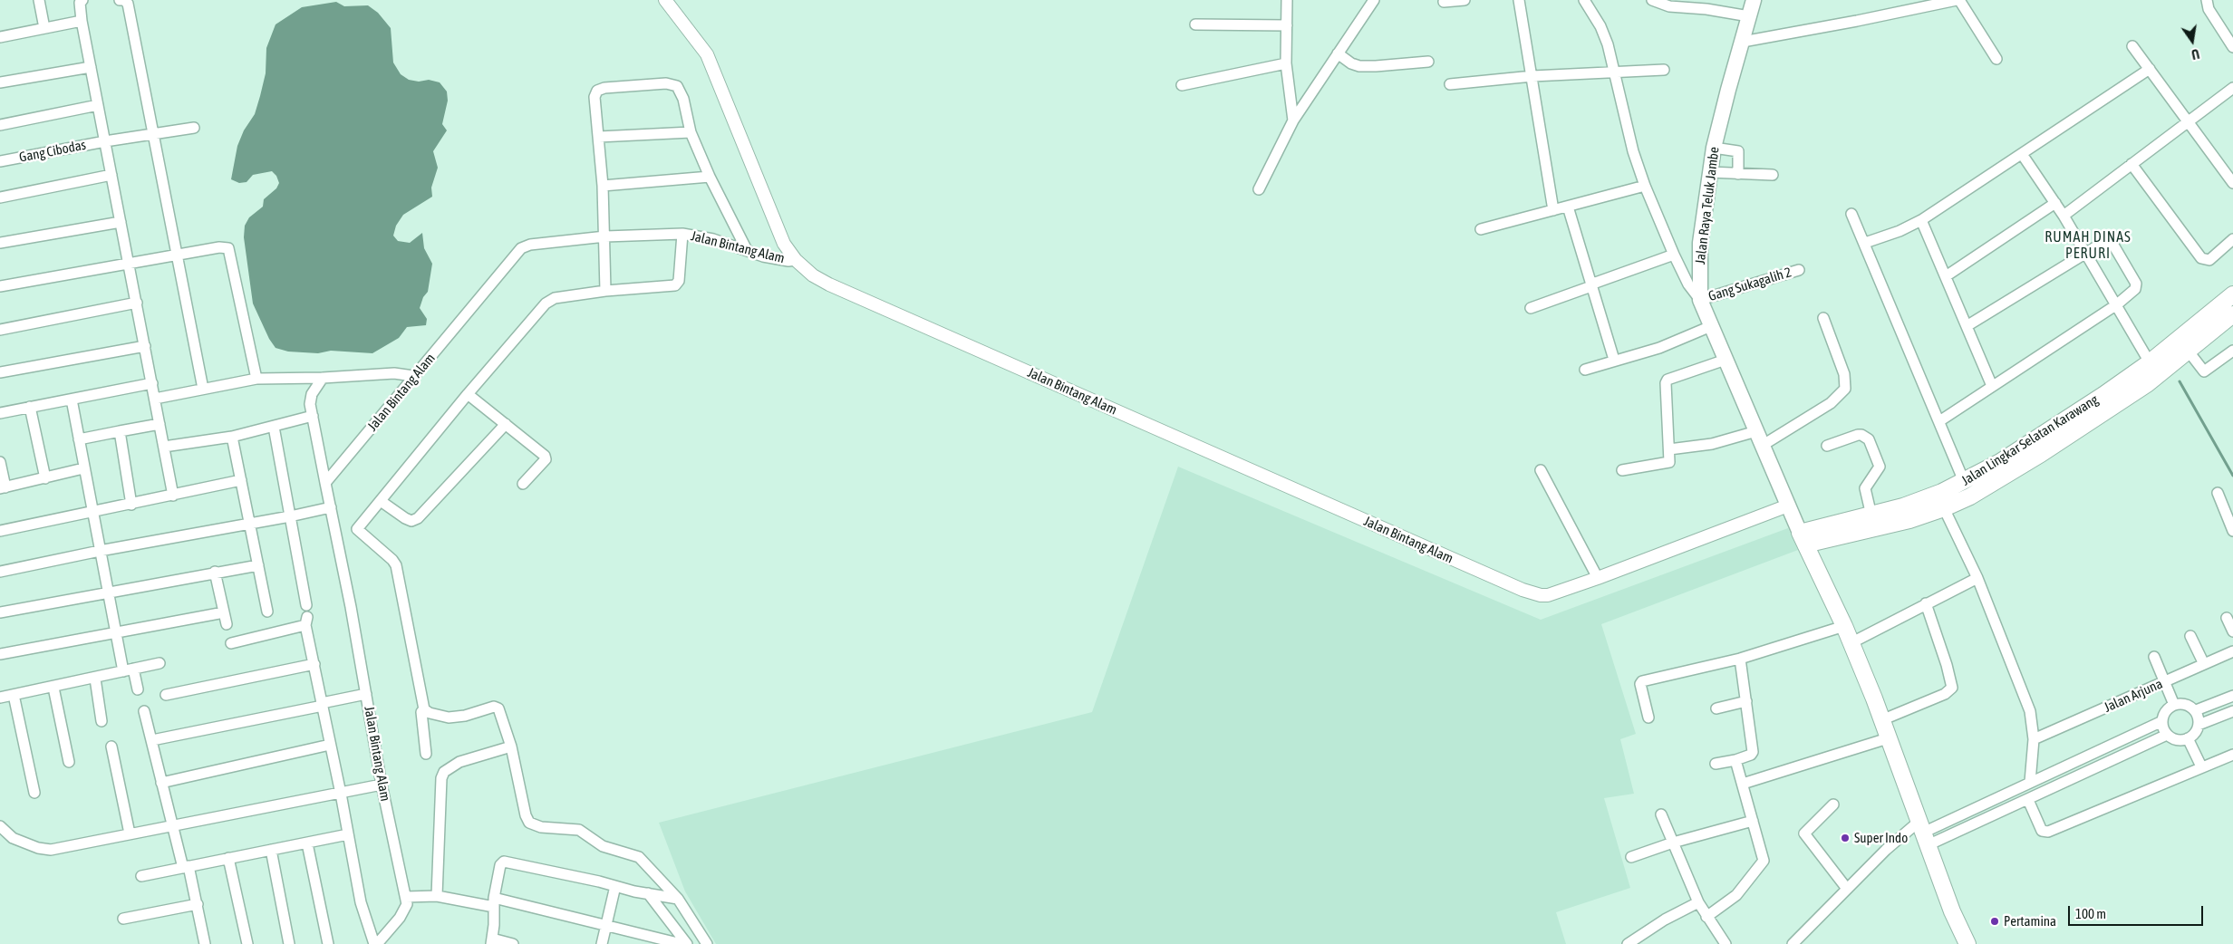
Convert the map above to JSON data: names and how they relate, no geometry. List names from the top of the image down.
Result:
{
  "streets": {
    "main road": ["Jalan Raya Teluk Jambe", "Jalan Lingkar Selatan Karawang"],
    "street": [
      "Gang Cibodas",
      "Jalan Bintang Alam",
      "Gang Sukagalih 2",
      "Jalan Arjuna"
    ]
  },
  "crossings": [
    ["Jalan Raya Teluk Jambe", "Jalan Bintang Alam"],
    ["Jalan Raya Teluk Jambe", "Gang Sukagalih 2"],
    ["Jalan Raya Teluk Jambe", "Jalan Lingkar Selatan Karawang"]
  ],
  "districts": ["RUMAH DINAS PERURI"],
  "places": ["Super Indo", "Pertamina"],
  "scale_bar": "100 m",
  "north": "bottom"
}
